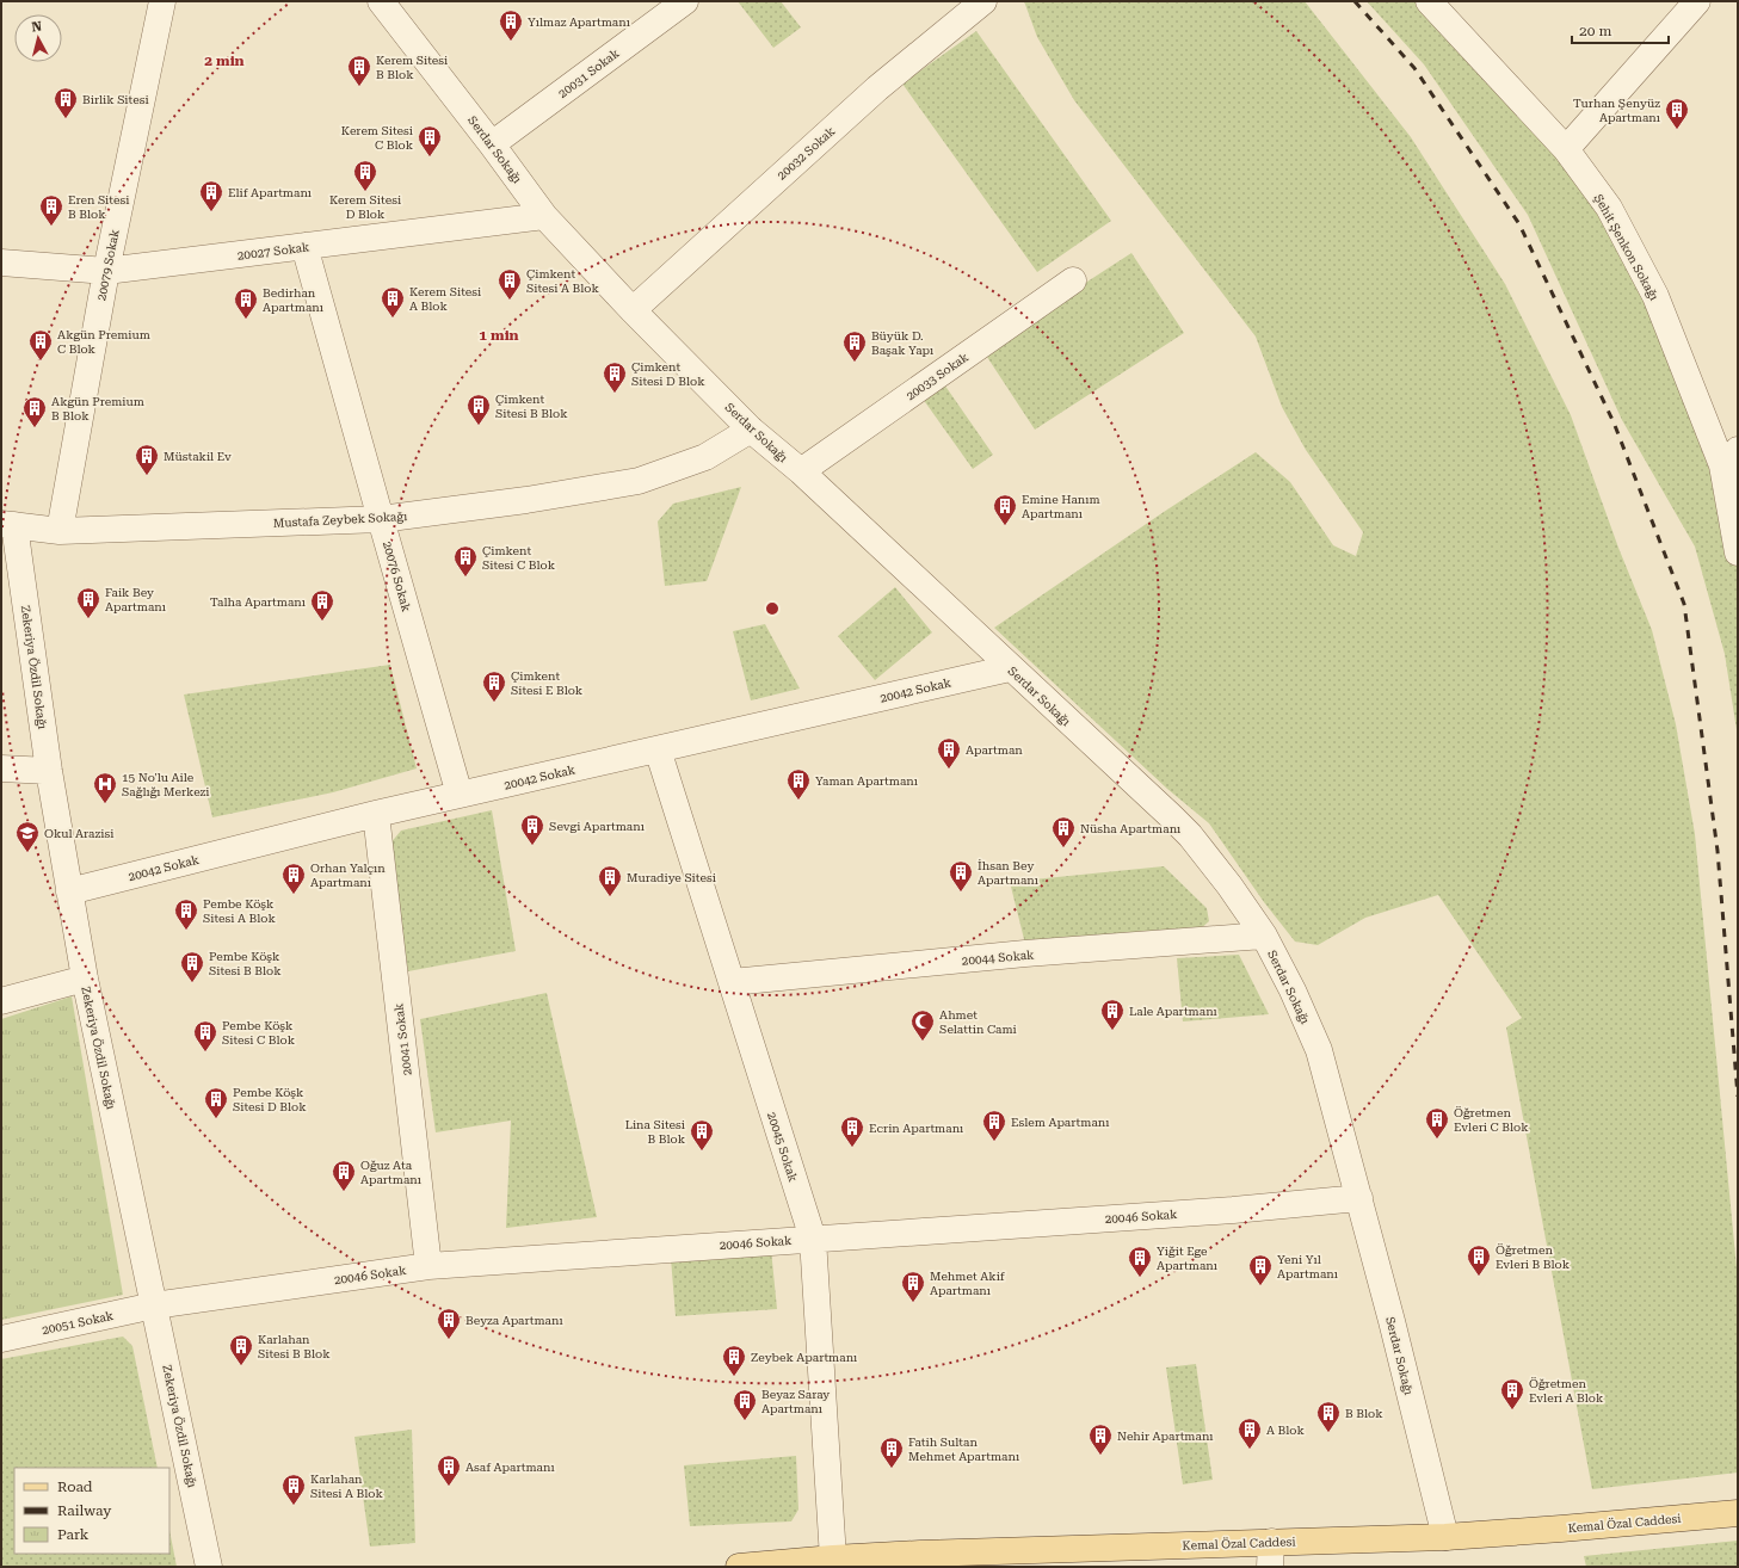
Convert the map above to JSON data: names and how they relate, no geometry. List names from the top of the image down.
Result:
{
  "streets": {
    "main road": ["Kemal Özal Caddesi"],
    "street": [
      "20031 Sokak",
      "Serdar Sokağı",
      "20032 Sokak",
      "Şehit Şenkon Sokağı",
      "20027 Sokak",
      "20079 Sokak",
      "20033 Sokak",
      "Mustafa Zeybek Sokağı",
      "20076 Sokak",
      "Zekeriya Özdil Sokağı",
      "20042 Sokak",
      "20044 Sokak",
      "20041 Sokak",
      "20045 Sokak",
      "20046 Sokak",
      "20051 Sokak"
    ]
  },
  "crossings": [
    ["20031 Sokak", "Serdar Sokağı"],
    ["Serdar Sokağı", "20032 Sokak"],
    ["Serdar Sokağı", "20027 Sokak"],
    ["Serdar Sokağı", "20033 Sokak"],
    ["Serdar Sokağı", "Mustafa Zeybek Sokağı"],
    ["Serdar Sokağı", "20042 Sokak"],
    ["Serdar Sokağı", "20044 Sokak"],
    ["Serdar Sokağı", "20046 Sokak"],
    ["Serdar Sokağı", "Kemal Özal Caddesi"],
    ["20027 Sokak", "20079 Sokak"],
    ["20027 Sokak", "20076 Sokak"],
    ["20079 Sokak", "Mustafa Zeybek Sokağı"],
    ["Mustafa Zeybek Sokağı", "20076 Sokak"],
    ["Mustafa Zeybek Sokağı", "Zekeriya Özdil Sokağı"],
    ["20076 Sokak", "20042 Sokak"],
    ["Zekeriya Özdil Sokağı", "20042 Sokak"],
    ["Zekeriya Özdil Sokağı", "20046 Sokak"],
    ["Zekeriya Özdil Sokağı", "20051 Sokak"],
    ["20042 Sokak", "20041 Sokak"],
    ["20042 Sokak", "20045 Sokak"],
    ["20044 Sokak", "20045 Sokak"],
    ["20041 Sokak", "20046 Sokak"],
    ["20045 Sokak", "20046 Sokak"],
    ["20045 Sokak", "Kemal Özal Caddesi"],
    ["20046 Sokak", "20051 Sokak"]
  ],
  "places": {
    "building": [
      "Yılmaz Apartmanı",
      "Kerem Sitesi B Blok",
      "Birlik Sitesi",
      "Turhan Şenyüz Apartmanı",
      "Kerem Sitesi C Blok",
      "Kerem Sitesi D Blok",
      "Elif Apartmanı",
      "Eren Sitesi B Blok",
      "Çimkent Sitesi A Blok",
      "Kerem Sitesi A Blok",
      "Bedirhan Apartmanı",
      "Akgün Premium C Blok",
      "Büyük D. Başak Yapı",
      "Çimkent Sitesi D Blok",
      "Çimkent Sitesi B Blok",
      "Akgün Premium B Blok",
      "Müstakil Ev",
      "Emine Hanım Apartmanı",
      "Çimkent Sitesi C Blok",
      "Faik Bey Apartmanı",
      "Talha Apartmanı",
      "Çimkent Sitesi E Blok",
      "Apartman",
      "Yaman Apartmanı",
      "Sevgi Apartmanı",
      "Nüsha Apartmanı",
      "İhsan Bey Apartmanı",
      "Orhan Yalçın Apartmanı",
      "Muradiye Sitesi",
      "Pembe Köşk Sitesi A Blok",
      "Pembe Köşk Sitesi B Blok",
      "Lale Apartmanı",
      "Pembe Köşk Sitesi C Blok",
      "Pembe Köşk Sitesi D Blok",
      "Öğretmen Evleri C Blok",
      "Eslem Apartmanı",
      "Ecrin Apartmanı",
      "Lina Sitesi B Blok",
      "Oğuz Ata Apartmanı",
      "Öğretmen Evleri B Blok",
      "Yiğit Ege Apartmanı",
      "Yeni Yıl Apartmanı",
      "Mehmet Akif Apartmanı",
      "Beyza Apartmanı",
      "Karlahan Sitesi B Blok",
      "Zeybek Apartmanı",
      "Öğretmen Evleri A Blok",
      "Beyaz Saray Apartmanı",
      "B Blok",
      "A Blok",
      "Nehir Apartmanı",
      "Fatih Sultan Mehmet Apartmanı",
      "Asaf Apartmanı",
      "Karlahan Sitesi A Blok"
    ],
    "hospital": ["15 No'lu Aile Sağlığı Merkezi"],
    "school or university": ["Okul Arazisi"],
    "mosque": ["Ahmet Selattin Cami"]
  },
  "legend": ["Road", "Railway", "Park"],
  "scale_bar": "20 m",
  "north": "top",
  "rings": ["2 min", "1 min"]
}
